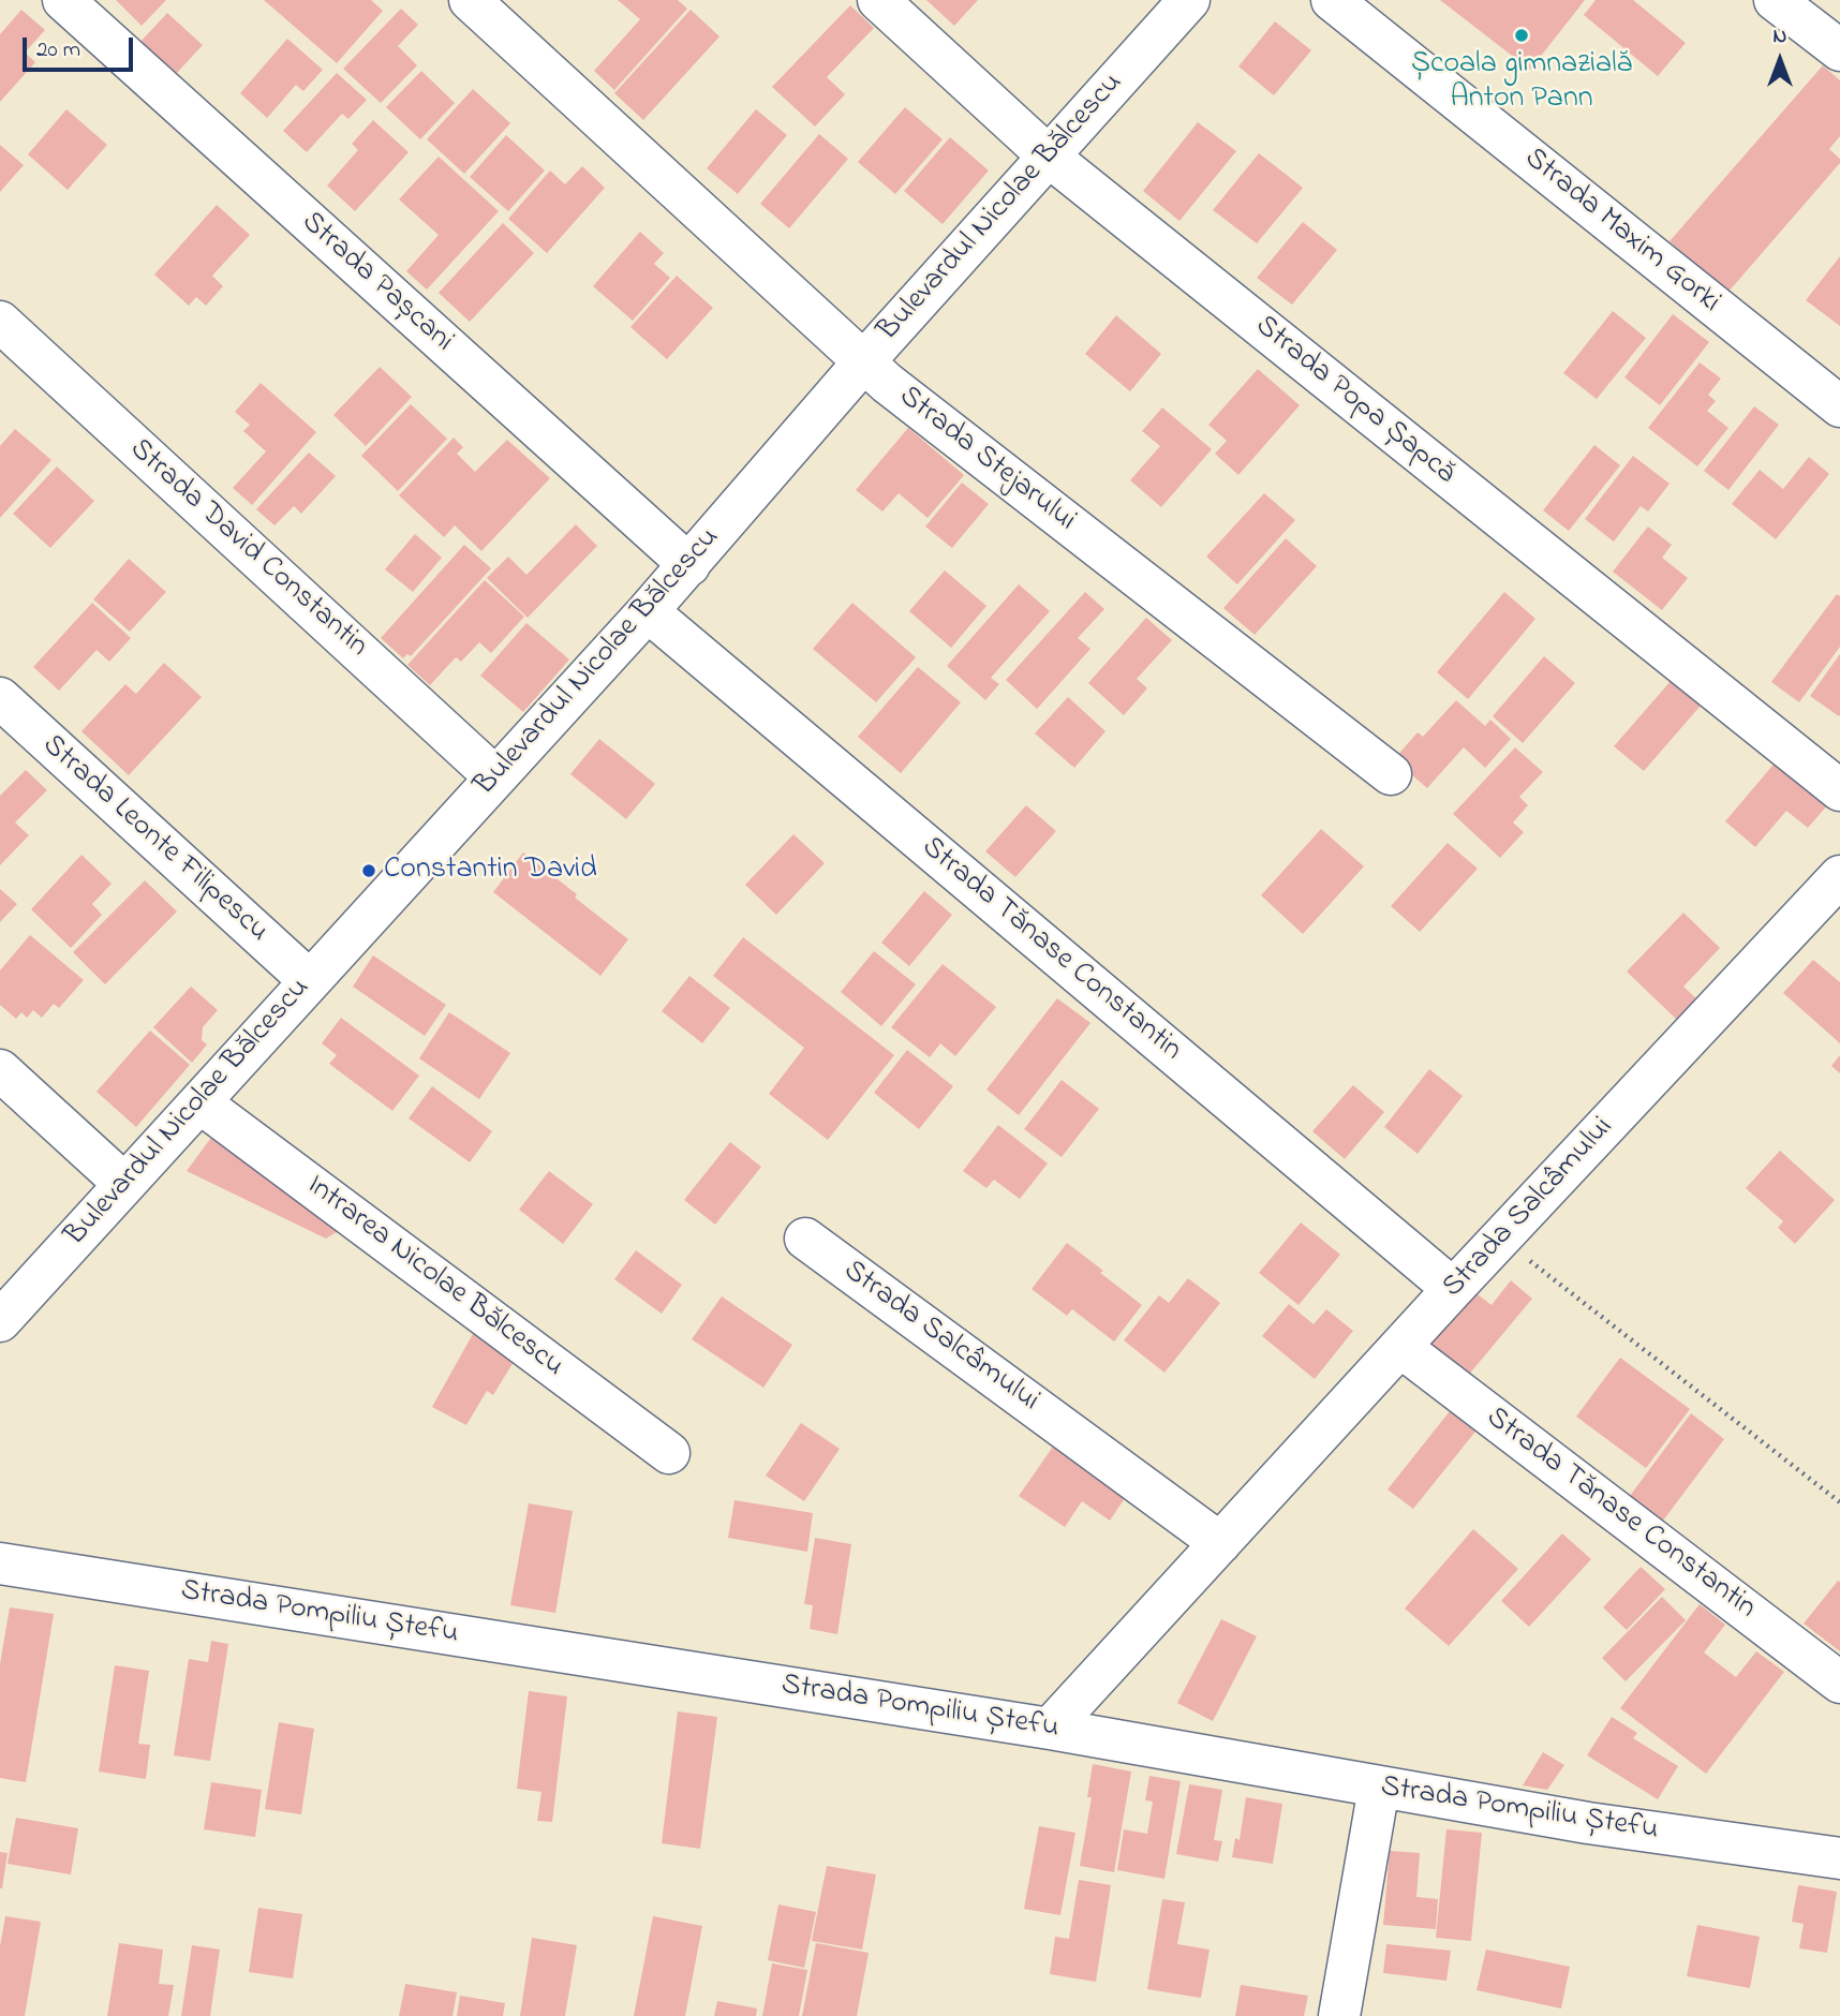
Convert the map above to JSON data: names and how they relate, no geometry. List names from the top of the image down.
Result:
{
  "streets": {
    "street": [
      "Bulevardul Nicolae Bălcescu",
      "Strada Maxim Gorki",
      "Strada Pașcani",
      "Strada Popa Șapcă",
      "Strada Stejarului",
      "Strada David Constantin",
      "Strada Leonte Filipescu",
      "Strada Tănase Constantin",
      "Strada Salcâmului",
      "Intrarea Nicolae Bălcescu",
      "Strada Pompiliu Ștefu"
    ]
  },
  "crossings": [
    ["Bulevardul Nicolae Bălcescu", "Strada Pașcani"],
    ["Bulevardul Nicolae Bălcescu", "Strada Popa Șapcă"],
    ["Bulevardul Nicolae Bălcescu", "Strada Stejarului"],
    ["Bulevardul Nicolae Bălcescu", "Strada David Constantin"],
    ["Bulevardul Nicolae Bălcescu", "Strada Leonte Filipescu"],
    ["Bulevardul Nicolae Bălcescu", "Strada Tănase Constantin"],
    ["Bulevardul Nicolae Bălcescu", "Intrarea Nicolae Bălcescu"],
    ["Strada Tănase Constantin", "Strada Salcâmului"],
    ["Strada Salcâmului", "Strada Pompiliu Ștefu"]
  ],
  "places": ["Școala gimnazială Anton Pann", "Constantin David"],
  "scale_bar": "20 m",
  "north": "top"
}
